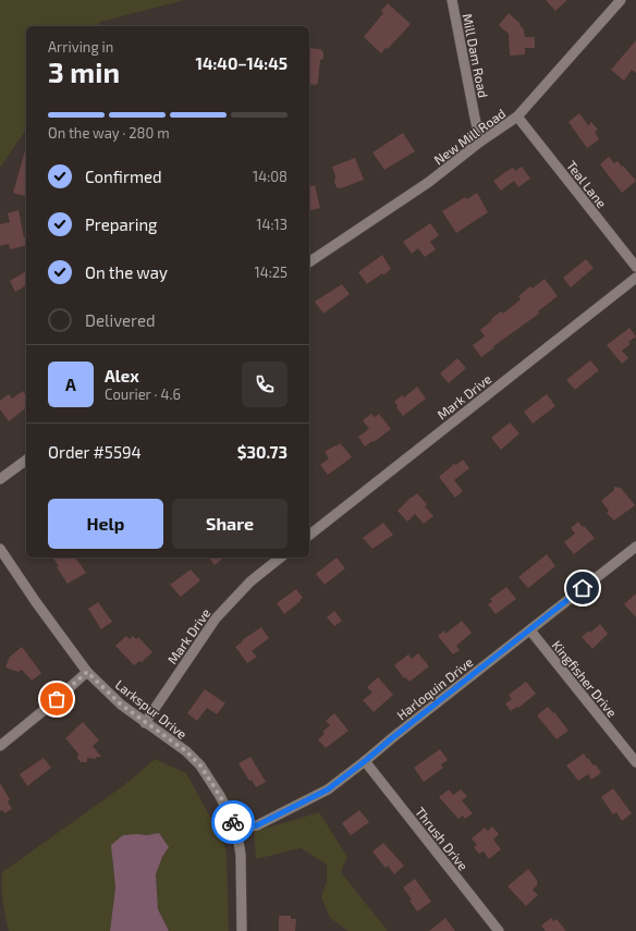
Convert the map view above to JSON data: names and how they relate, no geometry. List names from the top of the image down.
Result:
{
  "streets": {
    "street": [
      "Mill Dam Road",
      "New Mill Road",
      "Teal Lane",
      "Mark Drive",
      "Kingfisher Drive",
      "Harloquin Drive",
      "Larkspur Drive",
      "Thrush Drive"
    ]
  },
  "crossings": [
    ["Mill Dam Road", "New Mill Road"],
    ["New Mill Road", "Teal Lane"],
    ["Mark Drive", "Larkspur Drive"],
    ["Kingfisher Drive", "Harloquin Drive"],
    ["Harloquin Drive", "Larkspur Drive"],
    ["Harloquin Drive", "Thrush Drive"]
  ],
  "page": {
    "heading": ["3 min", "Arriving in", "14:40–14:45"],
    "panel": [
      "Alex",
      "Courier · 4.6",
      "Order #5594",
      "$30.73"
    ],
    "bar": "On the way · 280 m",
    "list": [
      ["Confirmed", "14:08"],
      ["Preparing", "14:13"],
      ["On the way", "14:25"],
      "Delivered"
    ],
    "round": "A",
    "buttons": ["Help", "Share"]
  }
}
